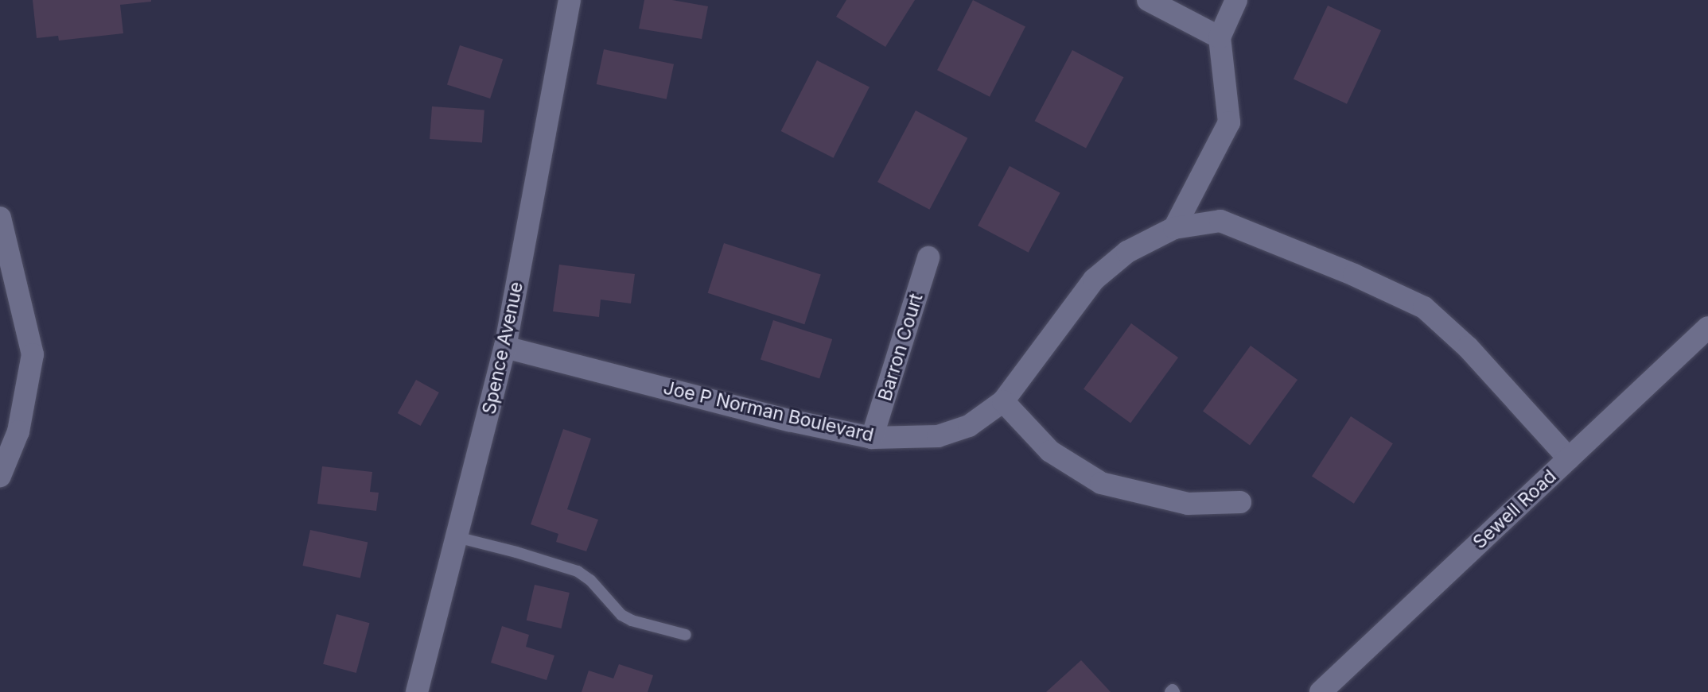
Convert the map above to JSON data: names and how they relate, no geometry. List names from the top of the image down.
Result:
{
  "streets": {
    "street": [
      "Barron Court",
      "Spence Avenue",
      "Joe P Norman Boulevard",
      "Sewell Road"
    ]
  },
  "crossings": [
    ["Barron Court", "Joe P Norman Boulevard"],
    ["Spence Avenue", "Joe P Norman Boulevard"],
    ["Joe P Norman Boulevard", "Sewell Road"]
  ]
}
